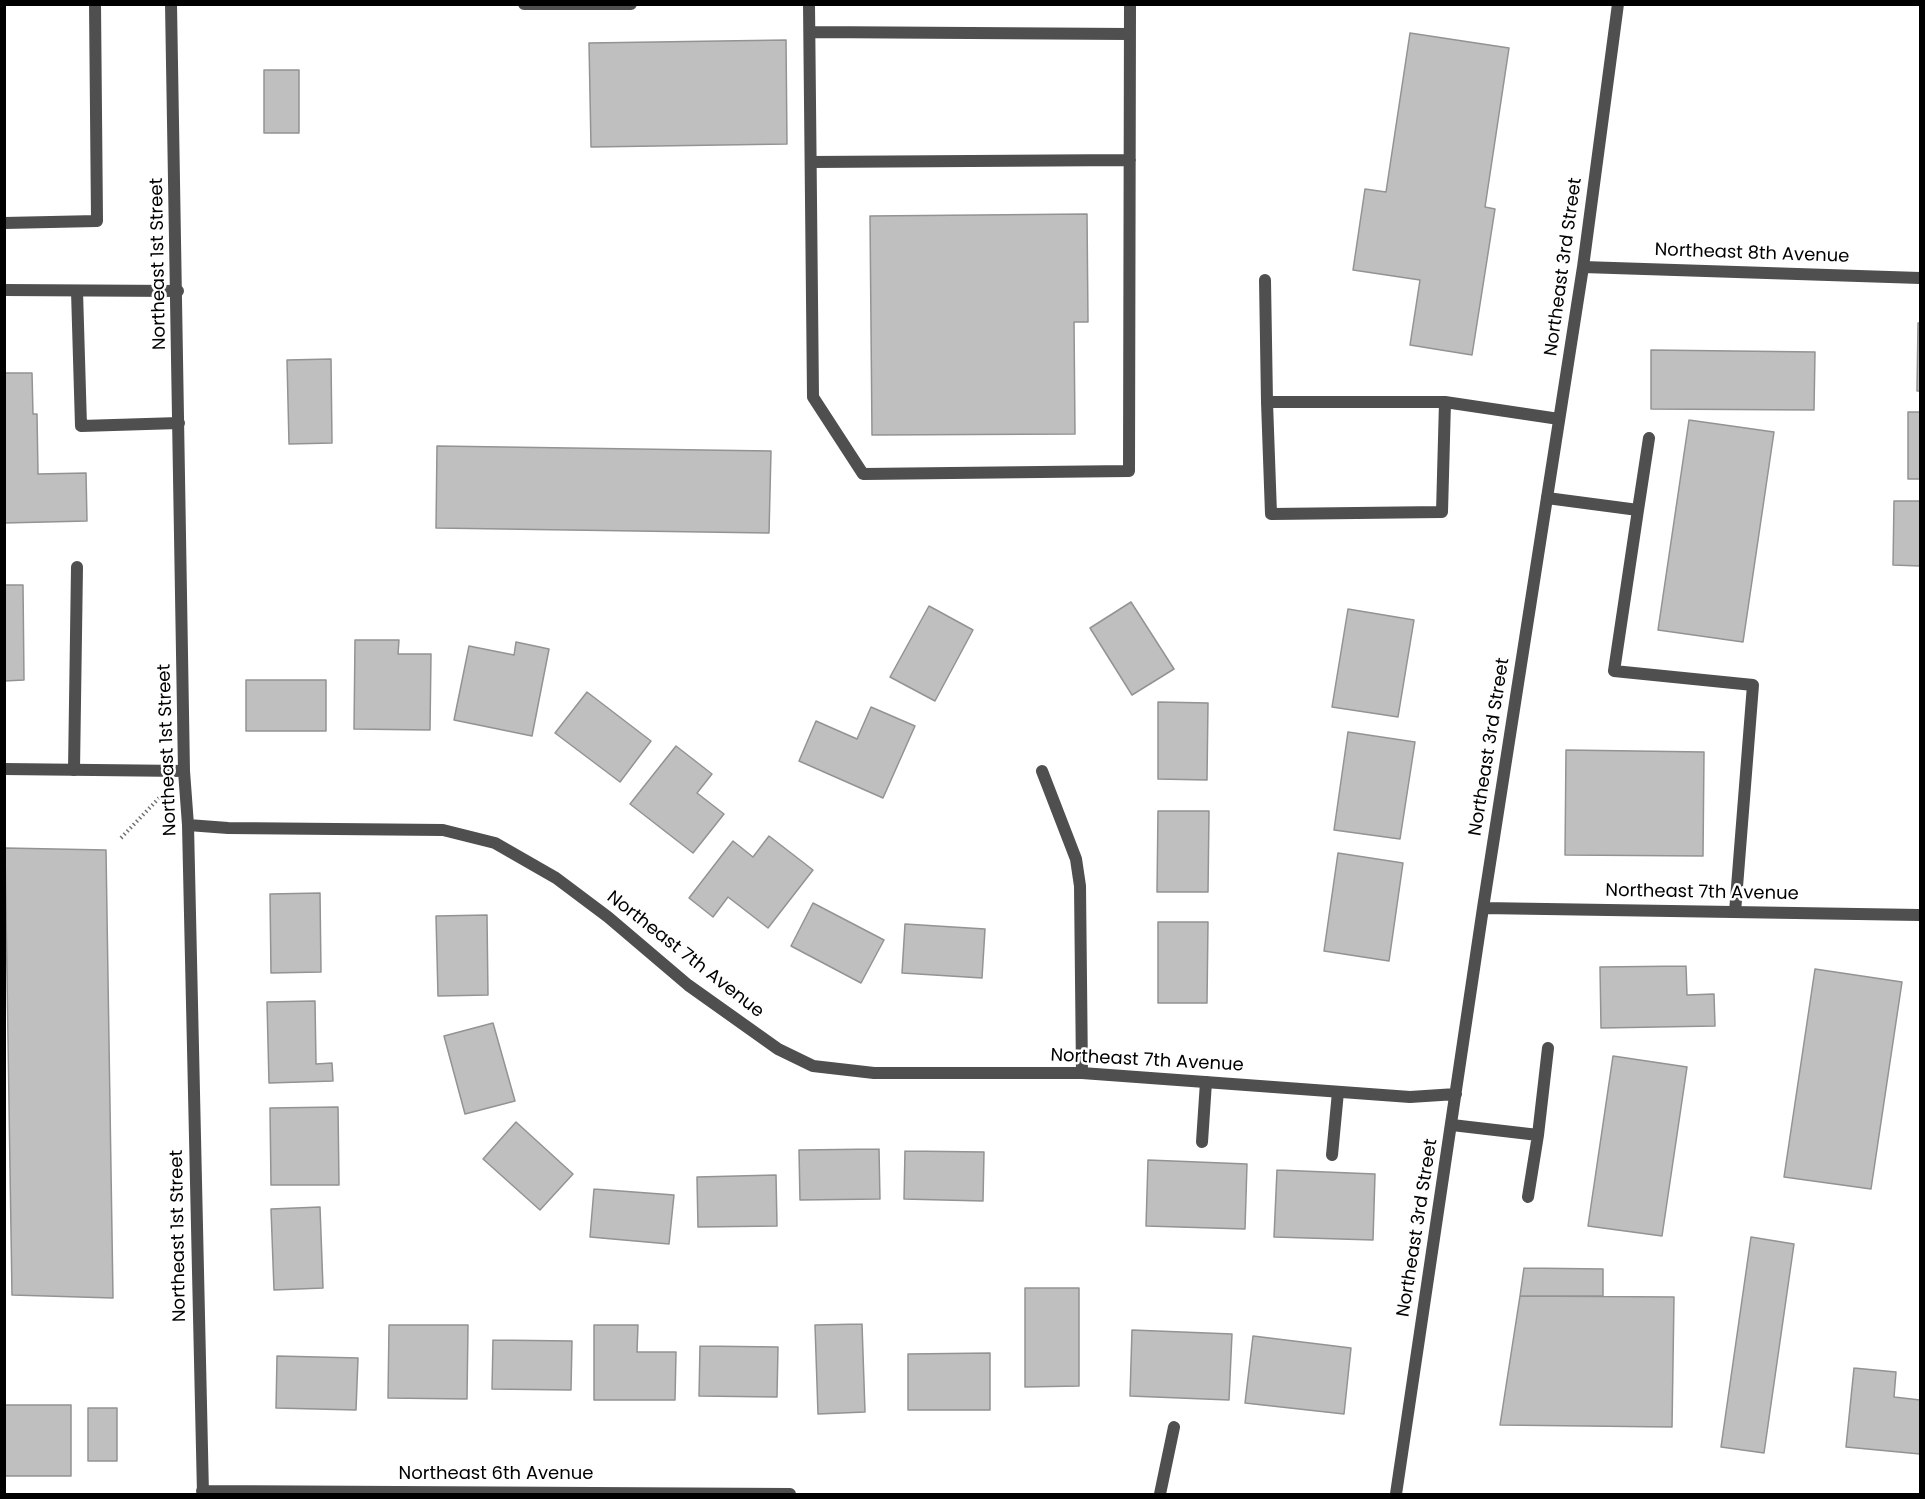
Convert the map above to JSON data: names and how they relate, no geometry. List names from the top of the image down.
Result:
{
  "streets": {
    "street": [
      "Northeast 8th Avenue",
      "Northeast 1st Street",
      "Northeast 3rd Street",
      "Northeast 7th Avenue",
      "Northeast 6th Avenue"
    ]
  },
  "crossings": [
    ["Northeast 8th Avenue", "Northeast 3rd Street"],
    ["Northeast 1st Street", "Northeast 7th Avenue"],
    ["Northeast 1st Street", "Northeast 6th Avenue"],
    ["Northeast 3rd Street", "Northeast 7th Avenue"]
  ]
}
